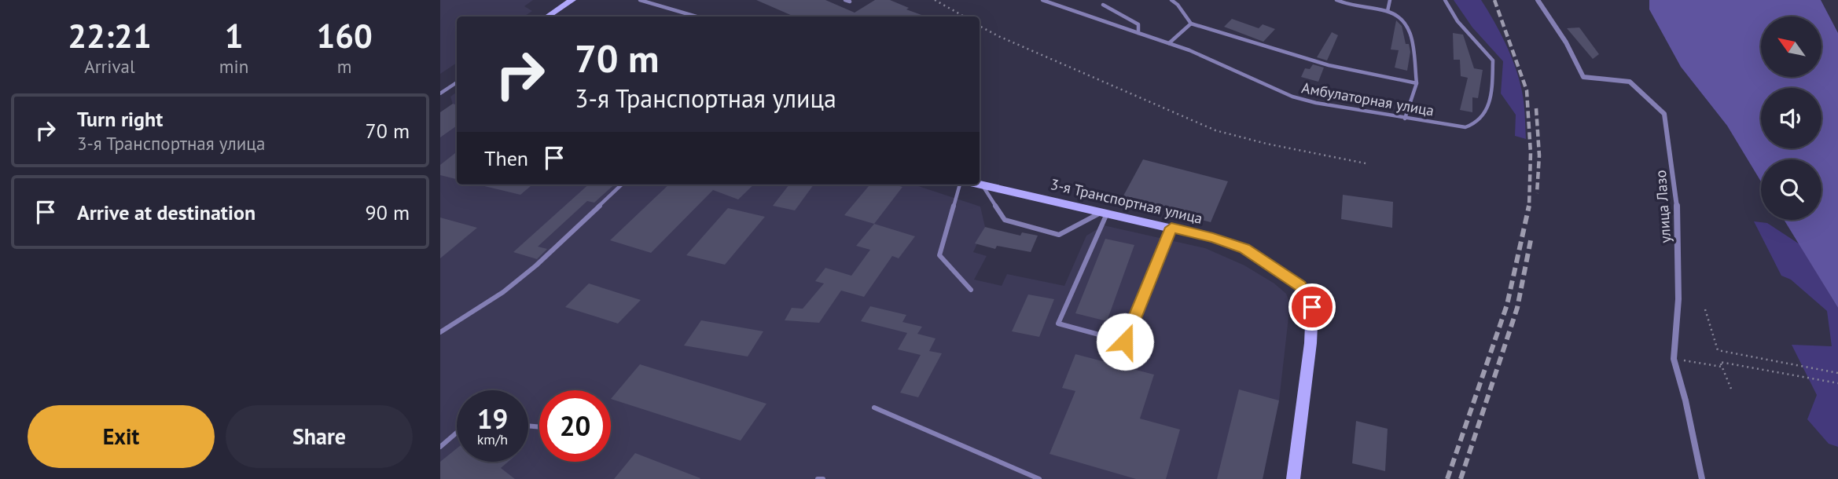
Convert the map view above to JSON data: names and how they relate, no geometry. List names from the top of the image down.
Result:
{
  "streets": {
    "street": ["3-я Транспортная улица", "улица Лазо"],
    "lane": ["Амбулаторная улица"]
  },
  "north": "top left",
  "page": {
    "eta": [
      "22:21",
      "Arrival",
      "1",
      "min",
      "160",
      "m"
    ],
    "turn": ["70 m", "3-я Транспортная улица"],
    "list": [
      {
        "name": "Turn right",
        "note": "3-я Транспортная улица",
        "value": "70 m"
      },
      {
        "name": "Arrive at destination",
        "value": "90 m"
      }
    ],
    "then": "Then",
    "speed": "19 km/h",
    "limit": "20",
    "buttons": ["Exit", "Share"]
  }
}
